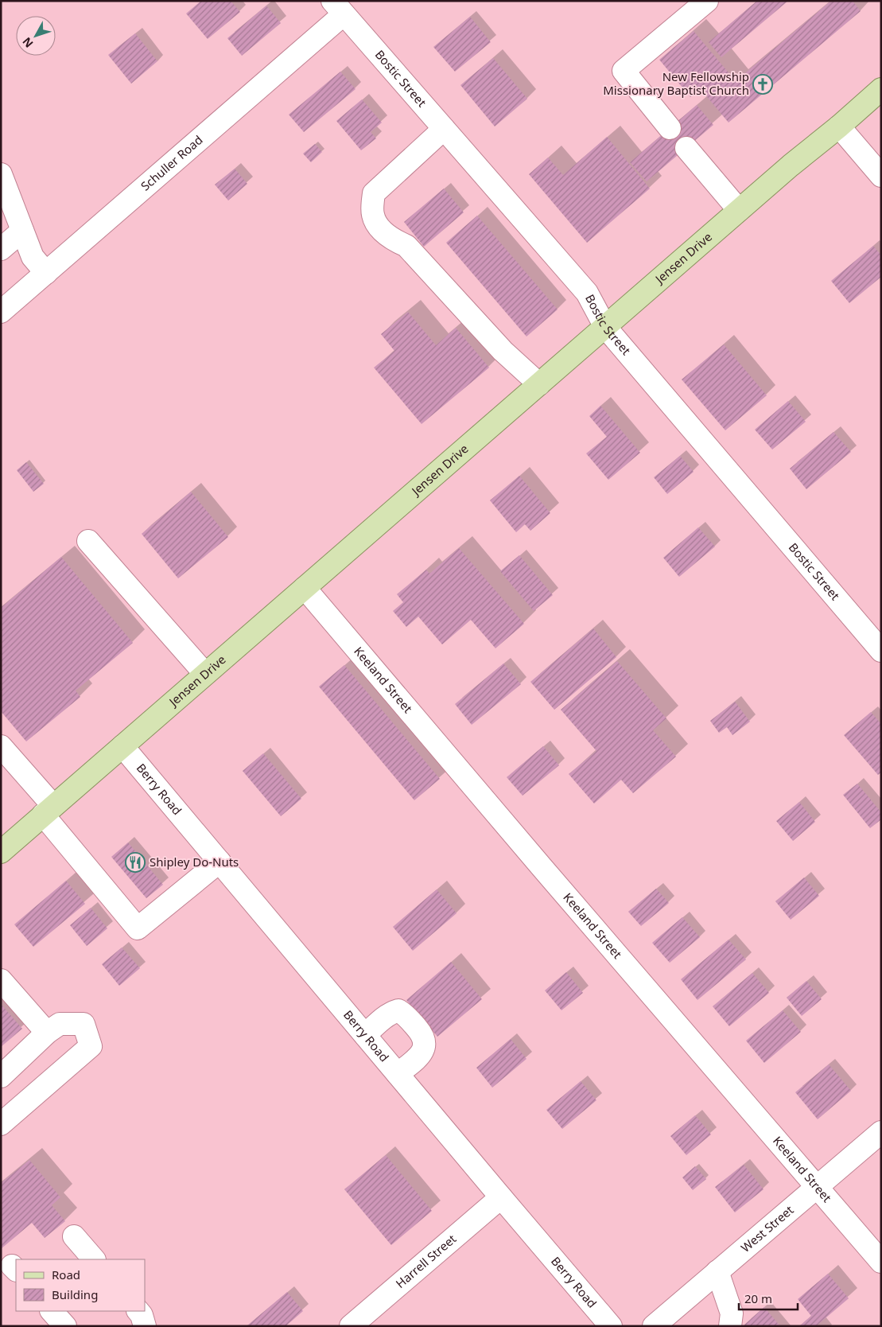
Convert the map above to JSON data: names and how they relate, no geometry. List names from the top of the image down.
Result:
{
  "streets": {
    "main road": ["Jensen Drive"],
    "street": [
      "Bostic Street",
      "Schuller Road",
      "Keeland Street",
      "Berry Road",
      "West Street",
      "Harrell Street"
    ]
  },
  "crossings": [
    ["Bostic Street", "Schuller Road"],
    ["Bostic Street", "Jensen Drive"],
    ["Jensen Drive", "Keeland Street"],
    ["Jensen Drive", "Berry Road"],
    ["Keeland Street", "West Street"],
    ["Berry Road", "Harrell Street"]
  ],
  "places": {
    "church": ["New Fellowship Missionary Baptist Church"],
    "restaurant": ["Shipley Do-Nuts"]
  },
  "legend": ["Road", "Building"],
  "scale_bar": "20 m",
  "north": "bottom left"
}
